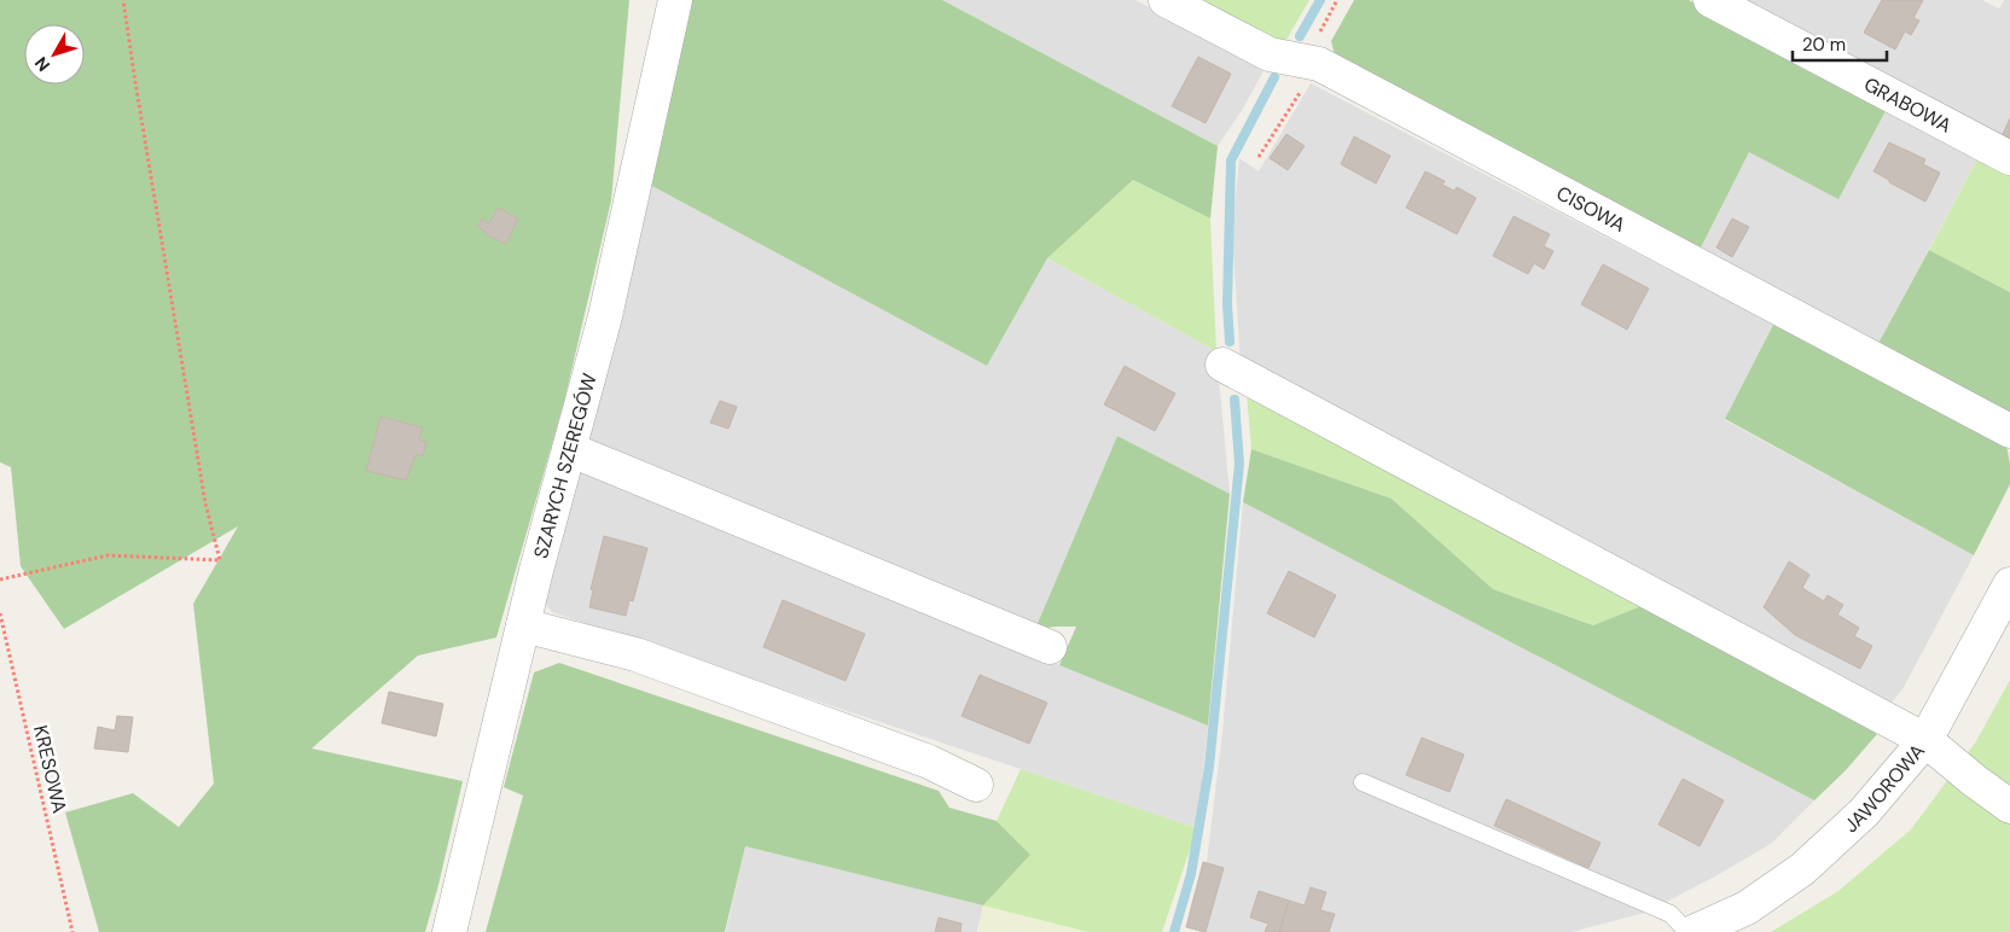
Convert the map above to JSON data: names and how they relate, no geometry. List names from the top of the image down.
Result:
{
  "streets": {
    "street": [
      "GRABOWA",
      "CISOWA",
      "SZARYCH SZEREGÓW",
      "JAWOROWA"
    ],
    "path": ["KRESOWA"]
  },
  "scale_bar": "20 m",
  "north": "bottom left"
}
